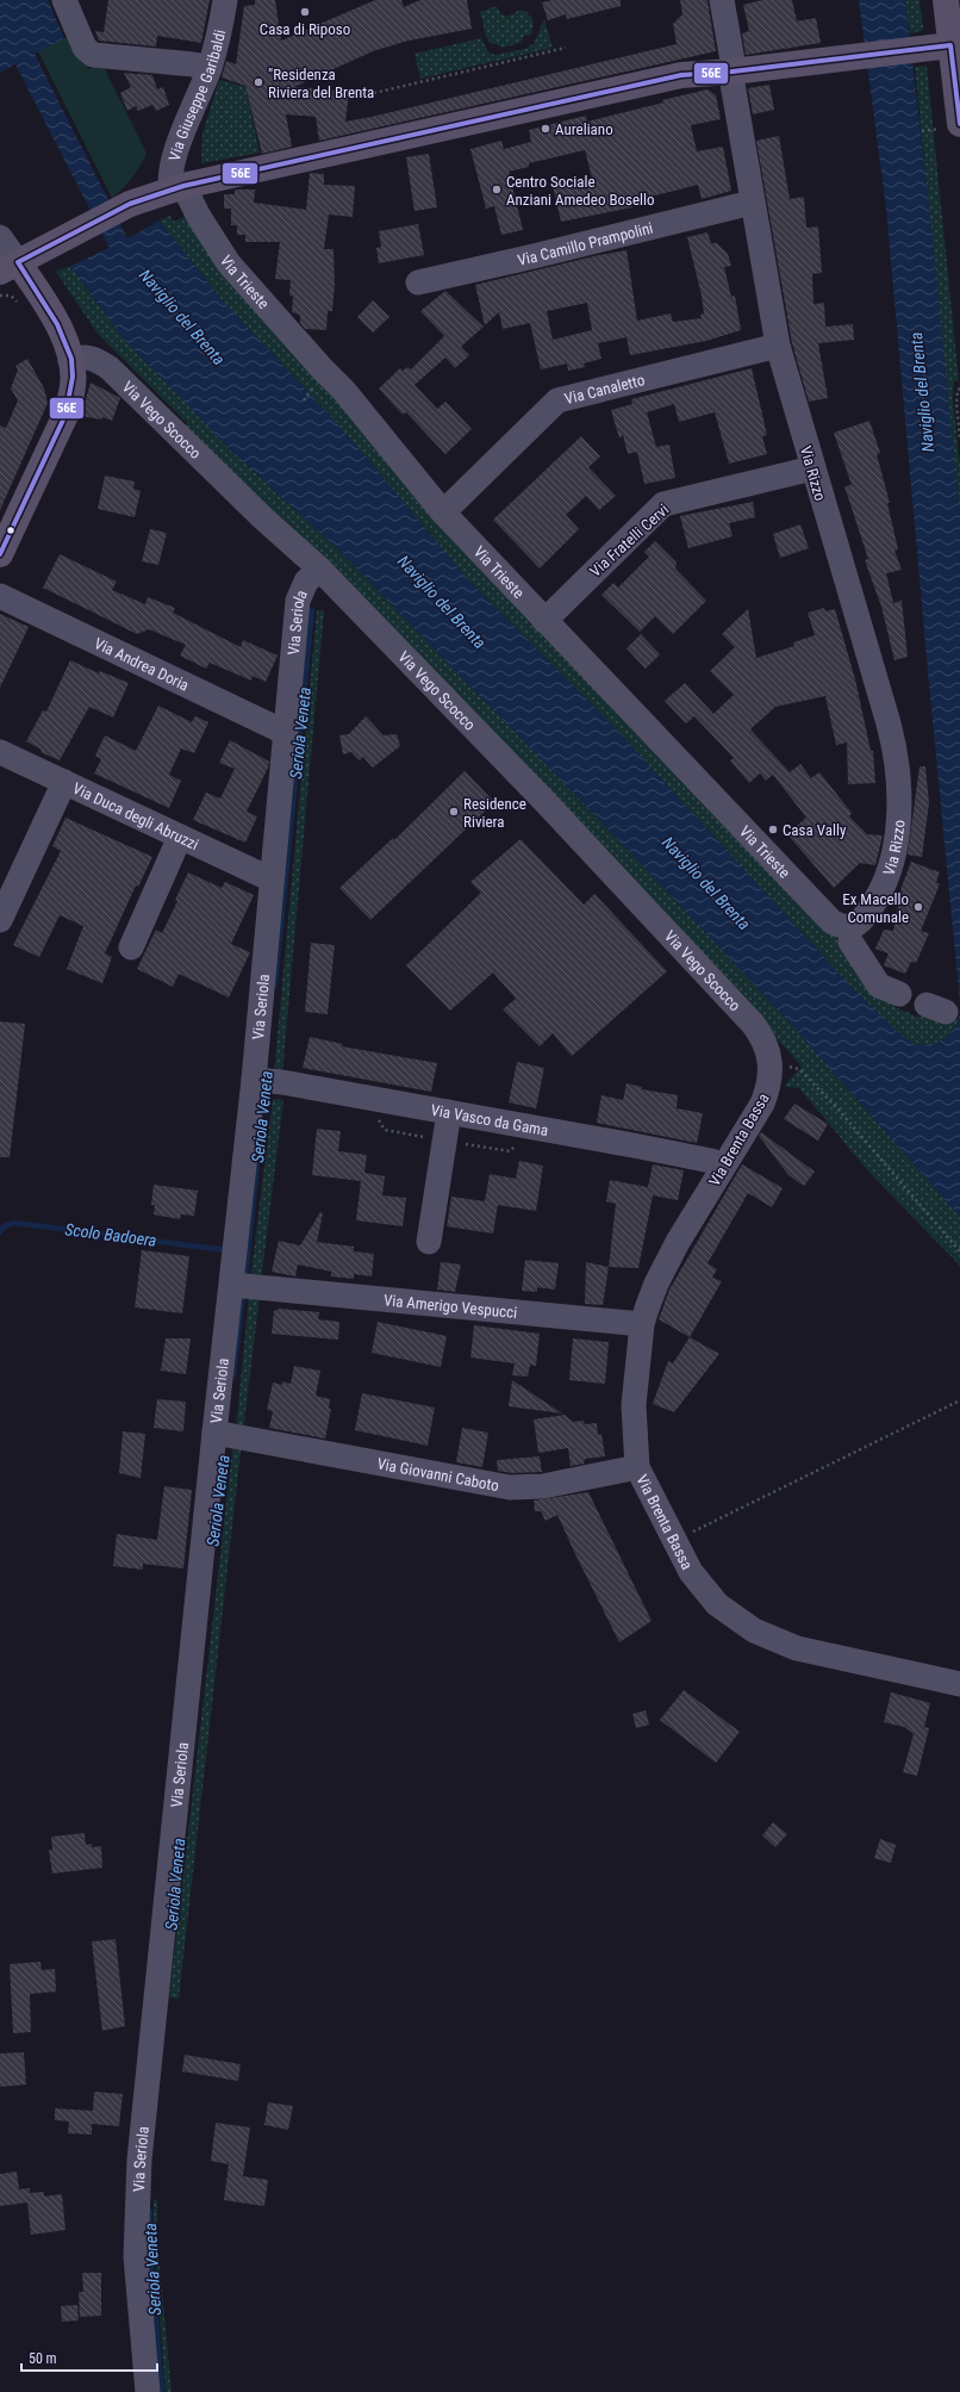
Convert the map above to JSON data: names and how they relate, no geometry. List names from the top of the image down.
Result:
{
  "streets": {
    "street": [
      "Via Giuseppe Garibaldi",
      "Via Camillo Prampolini",
      "Via Trieste",
      "Via Canaletto",
      "Via Vego Scocco",
      "Via Rizzo",
      "Via Fratelli Cervi",
      "Via Seriola",
      "Via Andrea Doria",
      "Via Duca degli Abruzzi",
      "Via Vasco da Gama",
      "Via Brenta Bassa",
      "Via Amerigo Vespucci",
      "Via Giovanni Caboto"
    ]
  },
  "crossings": [
    ["Via Giuseppe Garibaldi", "Via Trieste"],
    ["Via Camillo Prampolini", "Via Rizzo"],
    ["Via Trieste", "Via Canaletto"],
    ["Via Trieste", "Via Rizzo"],
    ["Via Trieste", "Via Fratelli Cervi"],
    ["Via Canaletto", "Via Rizzo"],
    ["Via Vego Scocco", "Via Seriola"],
    ["Via Vego Scocco", "Via Brenta Bassa"],
    ["Via Rizzo", "Via Fratelli Cervi"],
    ["Via Seriola", "Via Andrea Doria"],
    ["Via Seriola", "Via Duca degli Abruzzi"],
    ["Via Seriola", "Via Vasco da Gama"],
    ["Via Seriola", "Via Amerigo Vespucci"],
    ["Via Seriola", "Via Giovanni Caboto"],
    ["Via Vasco da Gama", "Via Brenta Bassa"],
    ["Via Brenta Bassa", "Via Amerigo Vespucci"],
    ["Via Brenta Bassa", "Via Giovanni Caboto"]
  ],
  "water": ["Naviglio del Brenta", "Seriola Veneta", "Scolo Badoera"],
  "places": [
    "Casa di Riposo",
    "\"Residenza Riviera del Brenta",
    "Aureliano",
    "Centro Sociale Anziani Amedeo Bosello",
    "Residence Riviera",
    "Casa Vally",
    "Ex Macello Comunale"
  ],
  "lines": ["transit line 56E"],
  "scale_bar": "50 m"
}
